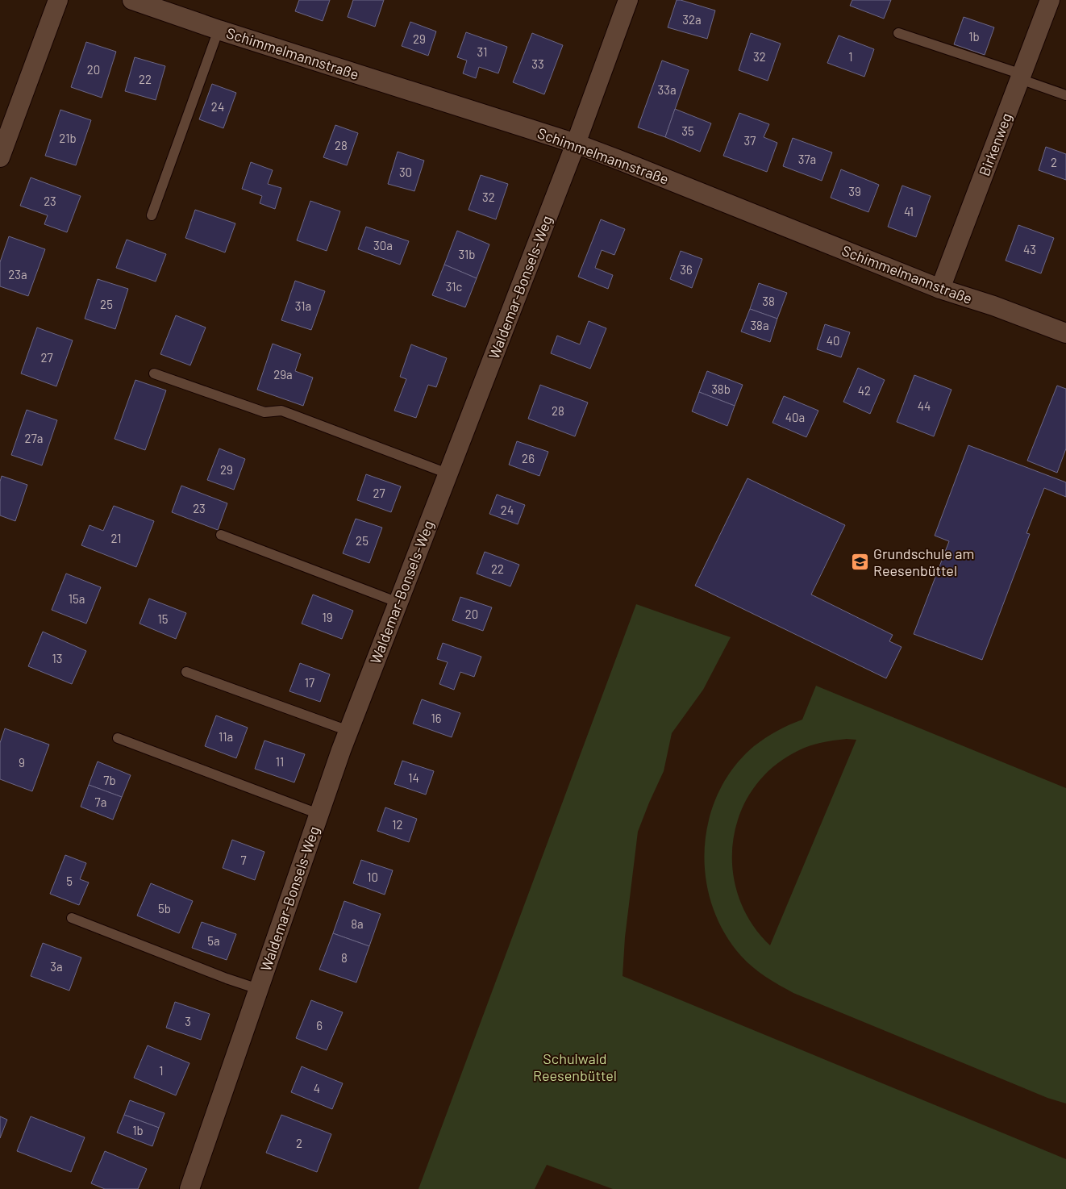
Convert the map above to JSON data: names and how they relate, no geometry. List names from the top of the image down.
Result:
{
  "streets": {
    "street": ["Schimmelmannstraße", "Birkenweg", "Waldemar-Bonsels-Weg"]
  },
  "crossings": [
    ["Schimmelmannstraße", "Birkenweg"],
    ["Schimmelmannstraße", "Waldemar-Bonsels-Weg"]
  ],
  "parks": ["Schulwald Reesenbüttel"],
  "places": {
    "school or university": ["Grundschule am Reesenbüttel"]
  },
  "house_numbers": [
    "32a",
    "1b",
    "29",
    "31",
    "32",
    "1",
    "33",
    "20",
    "22",
    "33a",
    "24",
    "35",
    "21b",
    "37",
    "28",
    "37a",
    "2",
    "30",
    "39",
    "32",
    "23",
    "41",
    "30a",
    "43",
    "31b",
    "36",
    "23a",
    "31c",
    "38",
    "25",
    "31a",
    "38a",
    "40",
    "27",
    "29a",
    "38b",
    "42",
    "44",
    "28",
    "40a",
    "27a",
    "26",
    "29",
    "27",
    "23",
    "24",
    "21",
    "25",
    "22",
    "15a",
    "20",
    "19",
    "15",
    "13",
    "17",
    "16",
    "11a",
    "11",
    "9",
    "14",
    "7b",
    "7a",
    "12",
    "7",
    "10",
    "5",
    "5b",
    "8a",
    "5a",
    "8",
    "3a",
    "3",
    "6",
    "1",
    "4",
    "1b",
    "2"
  ]
}
